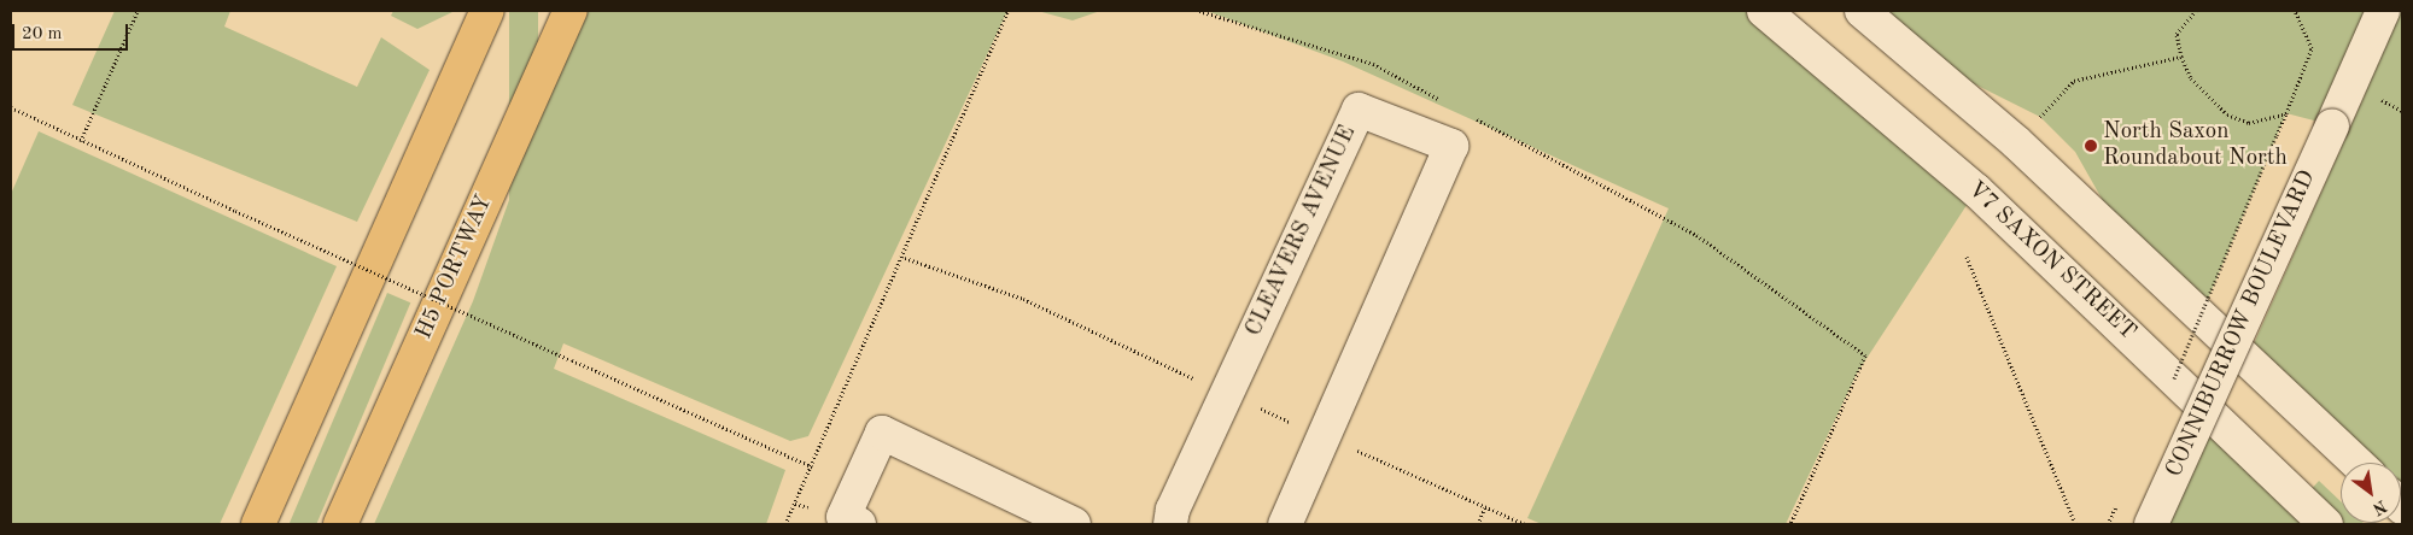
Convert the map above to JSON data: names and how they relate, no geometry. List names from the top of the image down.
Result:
{
  "streets": {
    "main road": ["H5 PORTWAY"],
    "street": ["CLEAVERS AVENUE", "V7 SAXON STREET", "CONNIBURROW BOULEVARD"]
  },
  "places": ["North Saxon Roundabout North"],
  "scale_bar": "20 m",
  "north": "bottom right"
}
